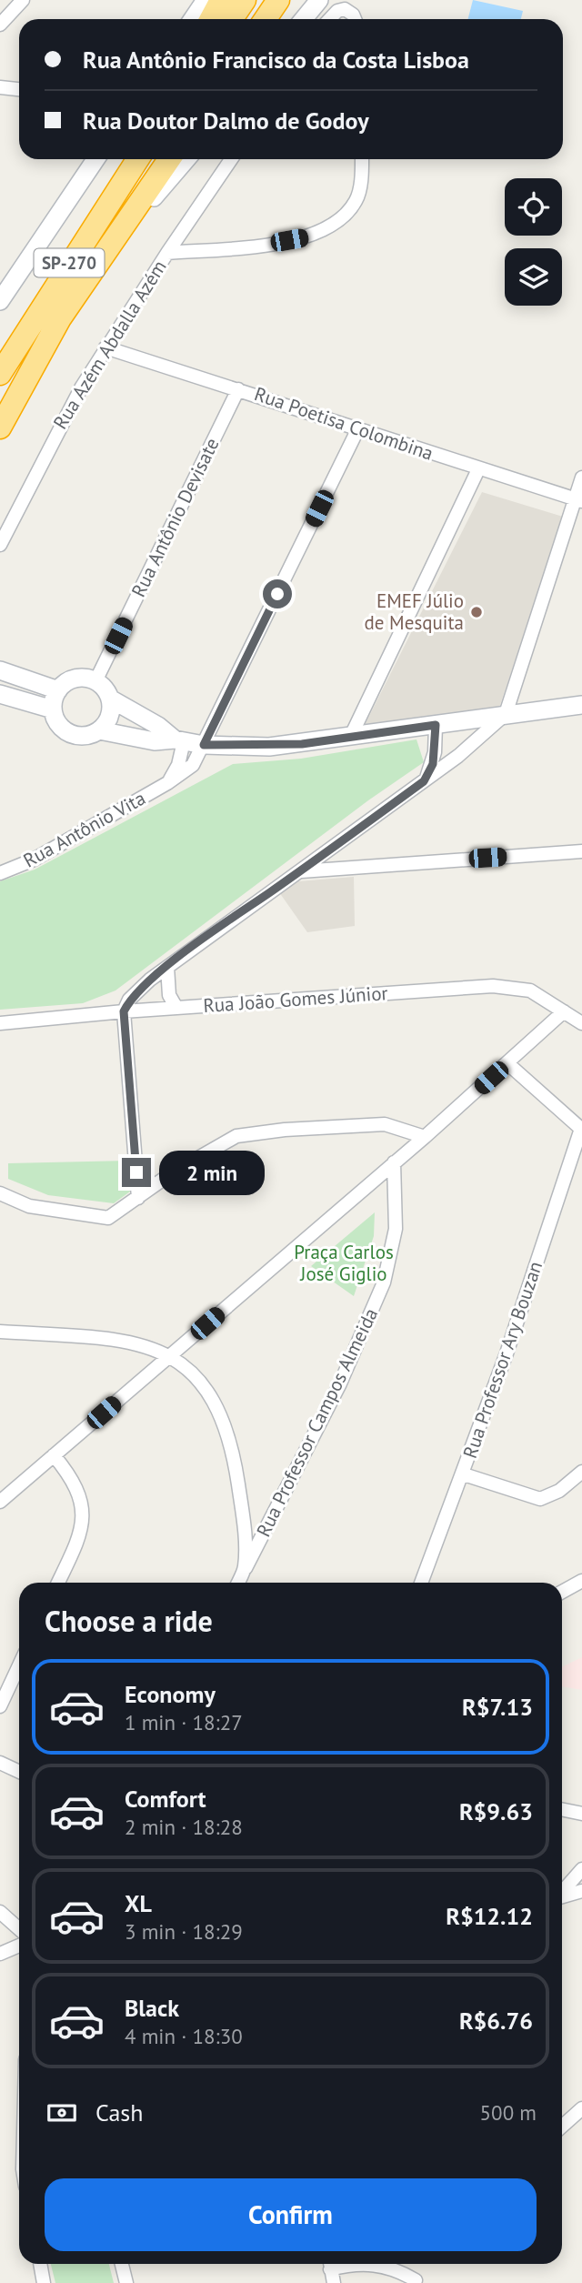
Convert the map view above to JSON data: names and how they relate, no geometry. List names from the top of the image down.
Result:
{
  "streets": {
    "highway": ["SP-270"],
    "street": [
      "Rua Azém Abdalla Azém",
      "Rua Poetisa Colombina",
      "Rua Antônio Devisate",
      "Rua Antônio Vita",
      "Rua João Gomes Júnior",
      "Rua Professor Ary Bouzan",
      "Rua Professor Campos Almeida"
    ]
  },
  "crossings": [
    ["Rua Azém Abdalla Azém", "Rua Poetisa Colombina"],
    ["Rua Poetisa Colombina", "Rua Antônio Devisate"],
    ["Rua Poetisa Colombina", "Rua Antônio Vita"]
  ],
  "parks": ["Praça Carlos José Giglio"],
  "places": ["EMEF Júlio de Mesquita"],
  "page": {
    "banner": ["Rua Antônio Francisco da Costa Lisboa", "Rua Doutor Dalmo de Godoy"],
    "bubble": "2 min",
    "heading": "Choose a ride",
    "list": [
      {
        "name": "Economy",
        "note": "1 min · 18:27",
        "value": "R$7.13"
      },
      {
        "name": "Comfort",
        "note": "2 min · 18:28",
        "value": "R$9.63"
      },
      {
        "name": "XL",
        "note": "3 min · 18:29",
        "value": "R$12.12"
      },
      {
        "name": "Black",
        "note": "4 min · 18:30",
        "value": "R$6.76"
      }
    ],
    "pay": ["Cash", "500 m"],
    "buttons": "Confirm"
  }
}
